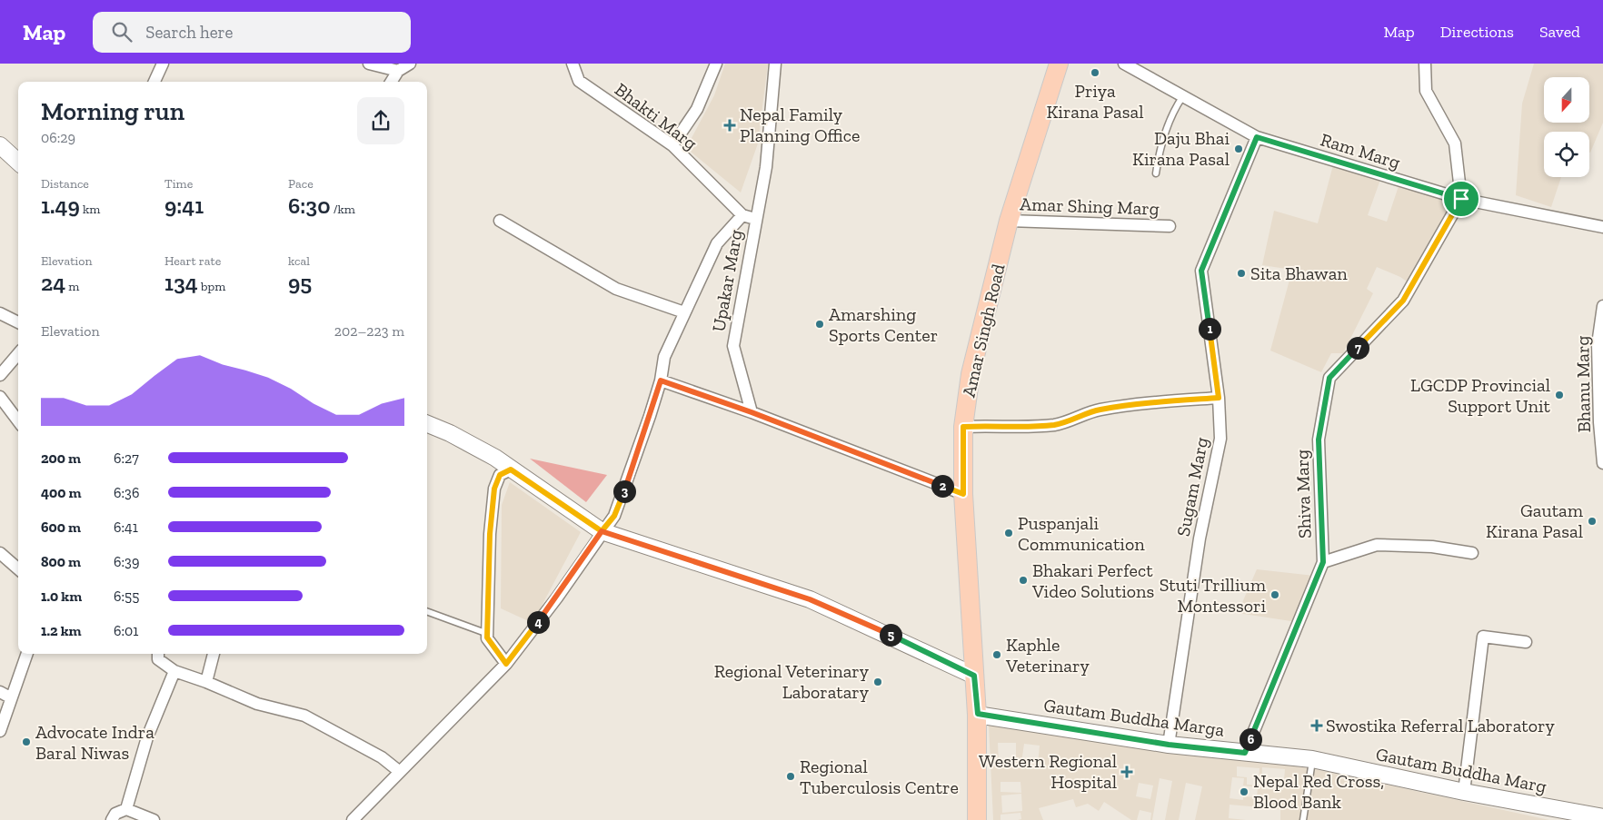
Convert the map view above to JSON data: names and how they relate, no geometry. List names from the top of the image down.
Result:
{
  "streets": {
    "main road": ["Amar Singh Road", "Gautam Buddha Marga", "Gautam Buddha Marg"],
    "street": [
      "Bhakti Marg",
      "Ram Marg",
      "Amar Shing Marg",
      "Upakar Marg",
      "Bhanu Marg",
      "Sugam Marg",
      "Shiva Marg"
    ]
  },
  "crossings": [
    ["Ram Marg", "Sugam Marg"],
    ["Ram Marg", "Shiva Marg"],
    ["Amar Shing Marg", "Amar Singh Road"],
    ["Amar Singh Road", "Gautam Buddha Marga"],
    ["Sugam Marg", "Gautam Buddha Marga"],
    ["Shiva Marg", "Gautam Buddha Marga"],
    ["Gautam Buddha Marga", "Gautam Buddha Marg"]
  ],
  "places": {
    "other": [
      "Priya Kirana Pasal",
      "Daju Bhai Kirana Pasal",
      "Sita Bhawan",
      "Amarshing Sports Center",
      "LGCDP Provincial Support Unit",
      "Gautam Kirana Pasal",
      "Puspanjali Communication",
      "Bhakari Perfect Video Solutions",
      "Stuti Trillium Montessori",
      "Kaphle Veterinary",
      "Regional Veterinary Laboratary",
      "Advocate Indra Baral Niwas",
      "Regional Tuberculosis Centre",
      "Nepal Red Cross, Blood Bank"
    ],
    "health": ["Nepal Family Planning Office", "Swostika Referral Laboratory", "Western Regional Hospital"]
  },
  "north": "bottom",
  "page": {
    "header": "Map",
    "search": "Search here",
    "nav": ["Map", "Directions", "Saved"],
    "heading": ["Morning run", "06:29"],
    "stats": [
      ["Distance", "1.49 km"],
      ["Time", "9:41"],
      ["Pace", "6:30 /km"],
      ["Elevation", "24 m"],
      ["Heart rate", "134 bpm"],
      ["kcal", "95"]
    ],
    "chart": ["Elevation", "202–223 m"],
    "pins": [
      "1",
      "7",
      "2",
      "3",
      "4",
      "5",
      "6"
    ],
    "list": [
      {
        "name": "200 m",
        "note": "6:27"
      },
      {
        "name": "400 m",
        "note": "6:36"
      },
      {
        "name": "600 m",
        "note": "6:41"
      },
      {
        "name": "800 m",
        "note": "6:39"
      },
      {
        "name": "1.0 km",
        "note": "6:55"
      },
      {
        "name": "1.2 km",
        "note": "6:01"
      }
    ]
  }
}
